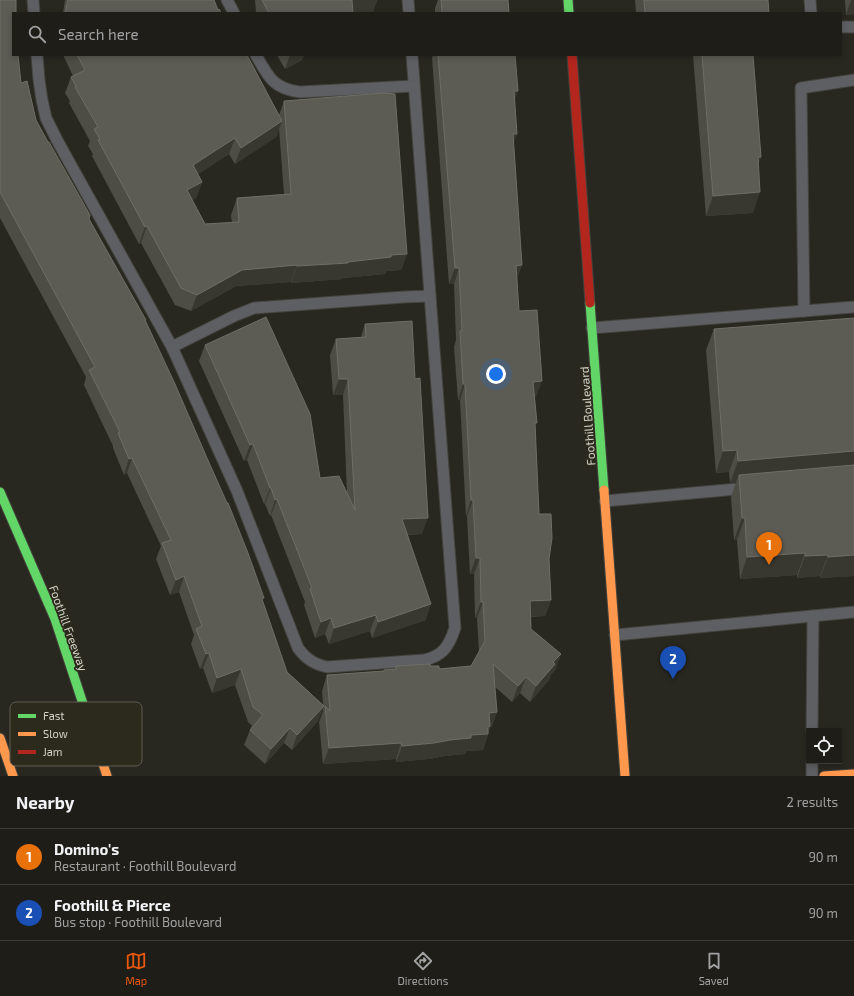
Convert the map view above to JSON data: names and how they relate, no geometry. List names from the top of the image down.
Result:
{
  "streets": {
    "main road": ["Foothill Boulevard", "Foothill Freeway"]
  },
  "legend": ["Fast", "Slow", "Jam"],
  "page": {
    "search": "Search here",
    "pins": ["1", "2"],
    "heading": ["Nearby", "2 results"],
    "list": [
      {
        "mark": "1",
        "name": "Domino's",
        "note": "Restaurant · Foothill Boulevard",
        "value": "90 m"
      },
      {
        "mark": "2",
        "name": "Foothill & Pierce",
        "note": "Bus stop · Foothill Boulevard",
        "value": "90 m"
      }
    ],
    "nav": ["Map", "Directions", "Saved"]
  }
}
